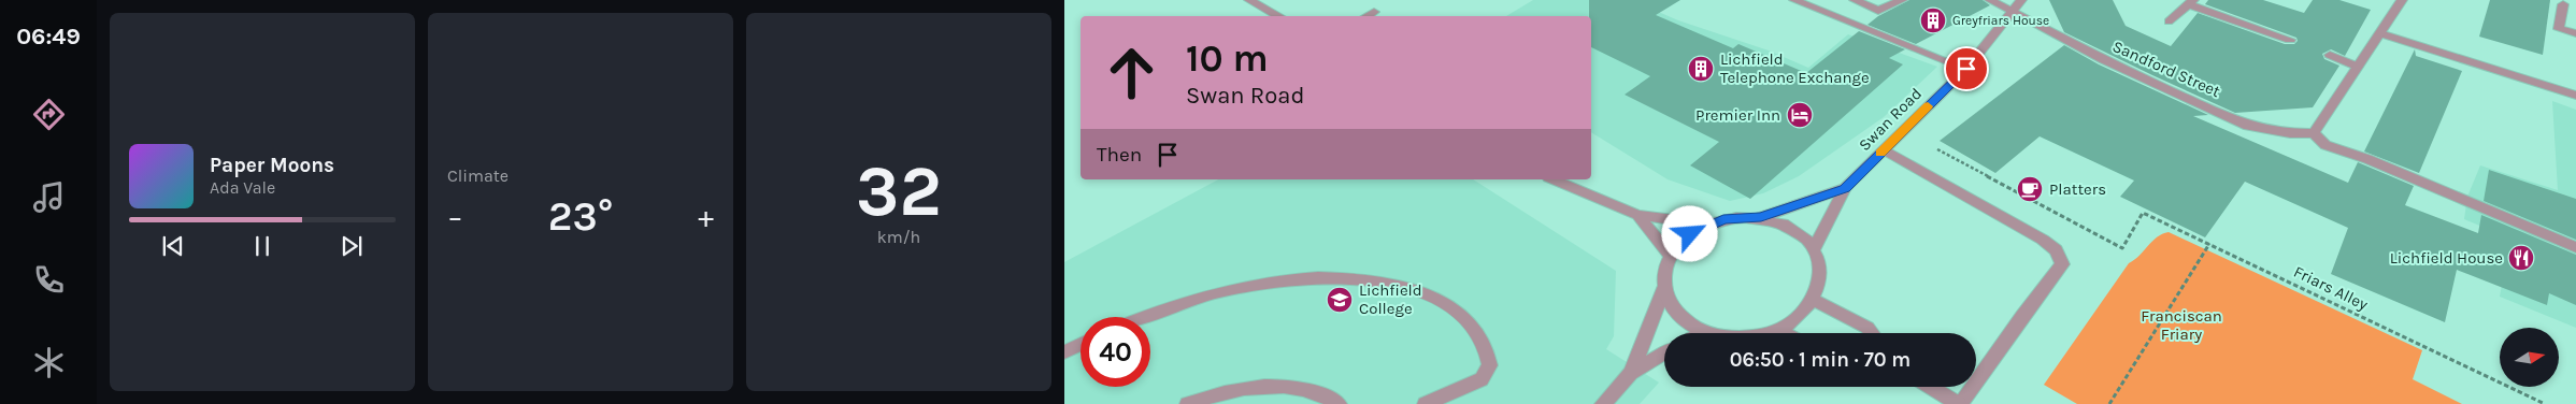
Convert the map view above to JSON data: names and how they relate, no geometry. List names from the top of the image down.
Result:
{
  "streets": {
    "street": ["Sandford Street", "Swan Road"],
    "path": ["Friars Alley"]
  },
  "crossings": [
    ["Sandford Street", "Swan Road"],
    ["Swan Road", "Friars Alley"]
  ],
  "parks": ["Franciscan Friary"],
  "places": {
    "building": ["Greyfriars House", "Lichfield Telephone Exchange"],
    "hotel": ["Premier Inn"],
    "cafe": ["Platters"],
    "restaurant": ["Lichfield House"],
    "school or university": ["Lichfield College"]
  },
  "north": "right",
  "page": {
    "tabs": "06:49",
    "tile": [
      "Climate",
      ["32", "km/h"]
    ],
    "turn": ["10 m", "Swan Road"],
    "then": "Then",
    "song": ["Paper Moons", "Ada Vale"],
    "heat": ["−", "23°", "+"],
    "limit": "40",
    "trip": "06:50 · 1 min · 70 m"
  }
}
